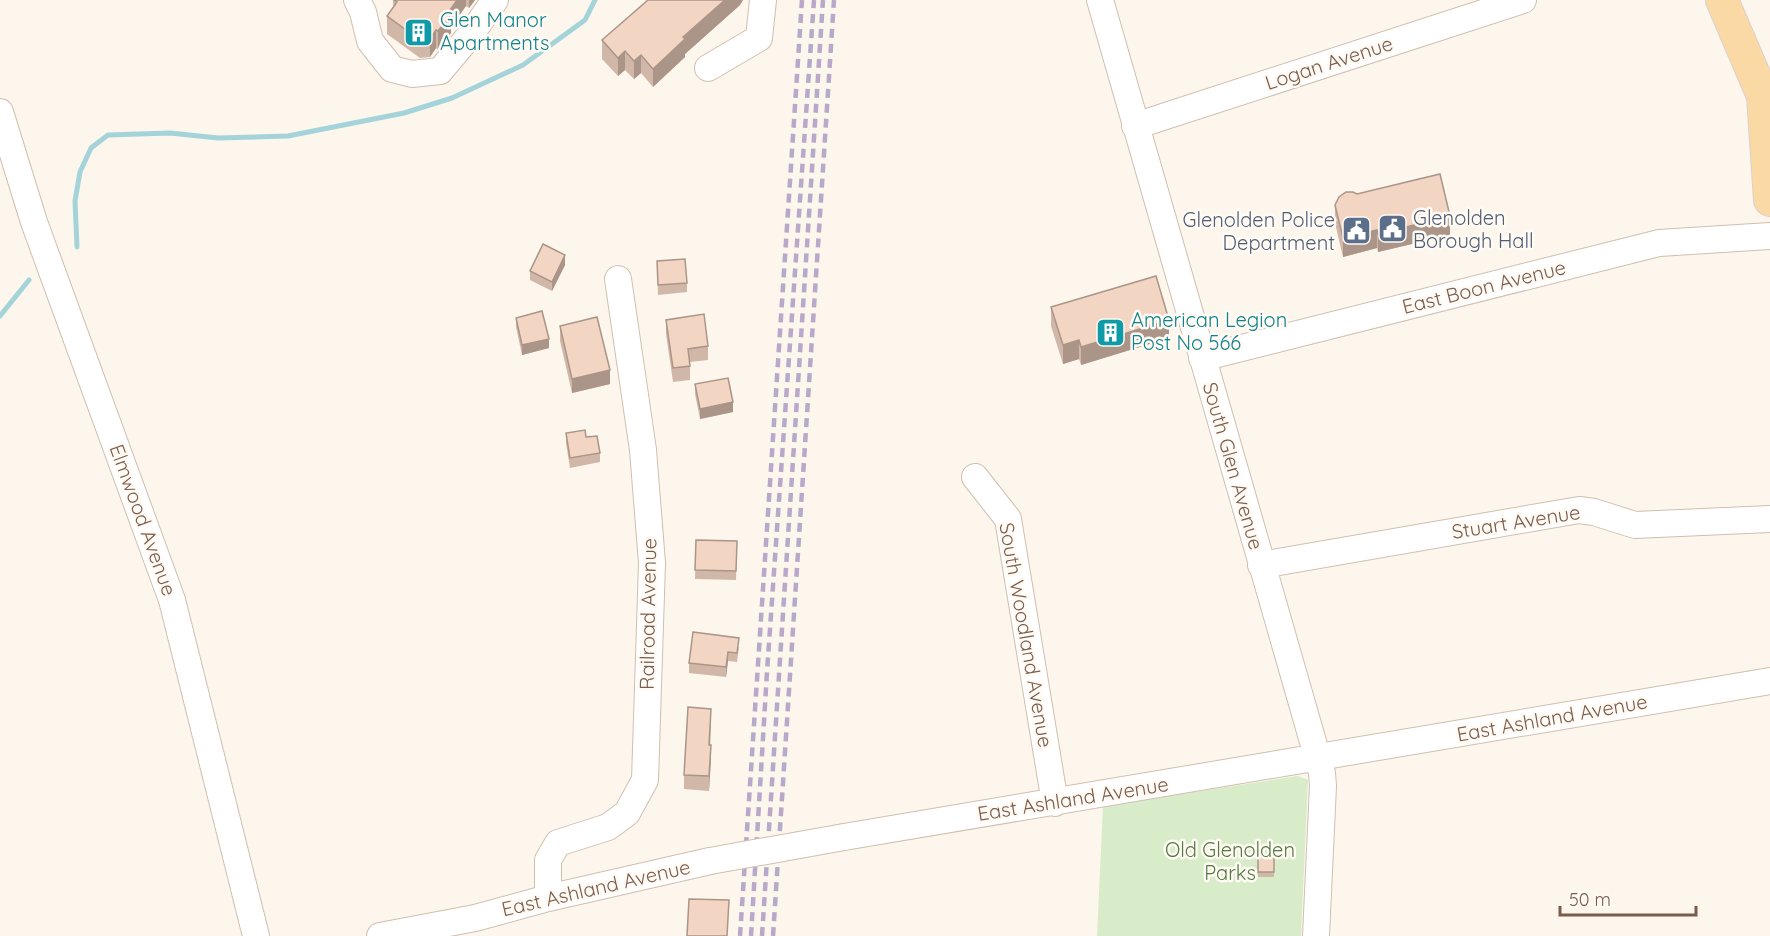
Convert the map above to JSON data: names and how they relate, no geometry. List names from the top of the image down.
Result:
{
  "streets": {
    "street": [
      "Logan Avenue",
      "East Boon Avenue",
      "South Glen Avenue",
      "Elmwood Avenue",
      "Stuart Avenue",
      "Railroad Avenue",
      "South Woodland Avenue",
      "East Ashland Avenue"
    ]
  },
  "crossings": [
    ["Logan Avenue", "South Glen Avenue"],
    ["East Boon Avenue", "South Glen Avenue"],
    ["South Glen Avenue", "Stuart Avenue"],
    ["South Glen Avenue", "East Ashland Avenue"],
    ["Railroad Avenue", "East Ashland Avenue"],
    ["South Woodland Avenue", "East Ashland Avenue"]
  ],
  "parks": ["Old Glenolden Parks"],
  "places": {
    "building": ["Glen Manor Apartments", "American Legion Post No 566"],
    "public building": ["Glenolden Borough Hall", "Glenolden Police Department"]
  },
  "scale_bar": "50 m"
}
